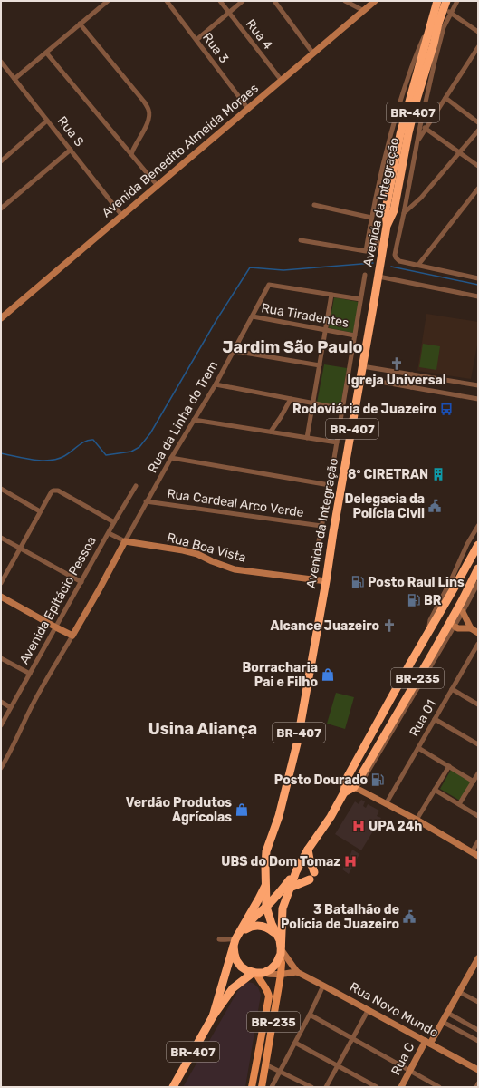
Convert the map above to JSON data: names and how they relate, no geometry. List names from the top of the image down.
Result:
{
  "streets": {
    "highway": ["BR-407", "Avenida da Integração", "BR-235"],
    "street": [
      "Rua 4",
      "Rua 3",
      "Rua S",
      "Avenida Benedito Almeida Moraes",
      "Rua Tiradentes",
      "Rua da Linha do Trem",
      "Rua Cardeal Arco Verde",
      "Rua Boa Vista",
      "Avenida Epitácio Pessoa",
      "Rua 01",
      "Rua Novo Mundo",
      "Rua C"
    ]
  },
  "crossings": [
    ["Rua 4", "Avenida Benedito Almeida Moraes"],
    ["Rua 3", "Avenida Benedito Almeida Moraes"],
    ["BR-407", "Avenida da Integração"],
    ["Rua S", "Avenida Benedito Almeida Moraes"],
    ["Avenida da Integração", "Rua Boa Vista"],
    ["Avenida da Integração", "BR-235"],
    ["Rua Tiradentes", "Rua da Linha do Trem"],
    ["Rua da Linha do Trem", "Rua Cardeal Arco Verde"],
    ["Rua da Linha do Trem", "Rua Boa Vista"],
    ["Rua Novo Mundo", "Rua C"]
  ],
  "districts": ["Jardim São Paulo", "Usina Aliança"],
  "places": {
    "church": ["Igreja Universal", "Alcance Juazeiro"],
    "bus stop": ["Rodoviária de Juazeiro"],
    "building": ["8º CIRETRAN"],
    "public building": ["Delegacia da Polícia Civil", "3 Batalhão de Polícia de Juazeiro"],
    "fuel station": ["Posto Raul Lins", "BR", "Posto Dourado"],
    "shop": ["Borracharia Pai e Filho", "Verdão Produtos Agrícolas"],
    "hospital": ["UPA 24h", "UBS do Dom Tomaz"]
  }
}
